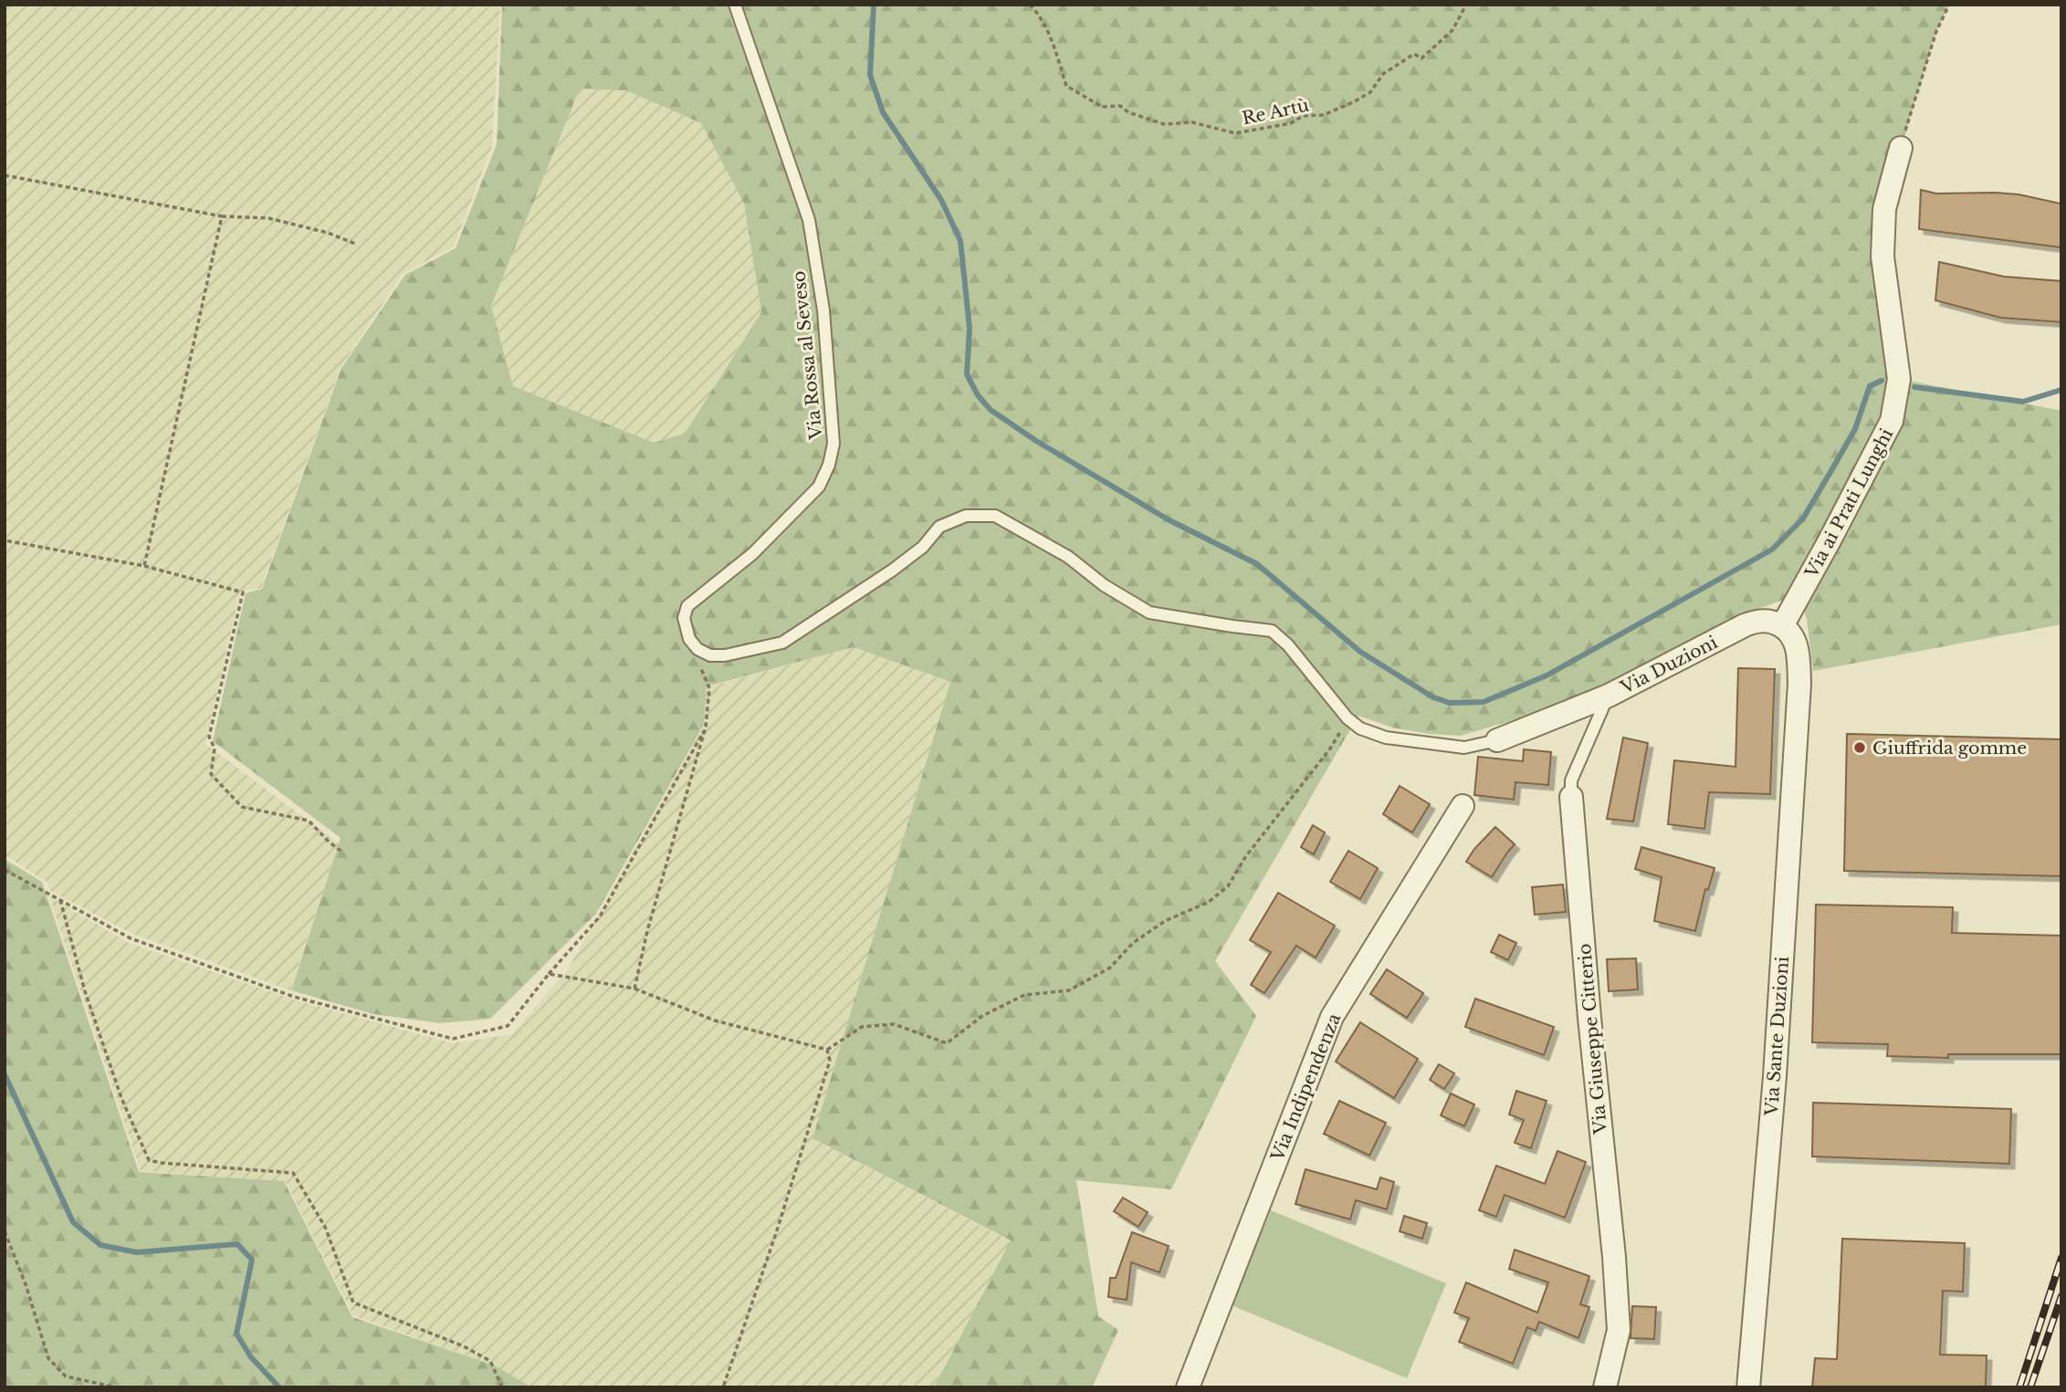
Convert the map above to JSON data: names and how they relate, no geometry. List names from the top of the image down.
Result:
{
  "streets": {
    "street": [
      "Via ai Prati Lunghi",
      "Via Duzioni",
      "Via Sante Duzioni",
      "Via Giuseppe Citterio",
      "Via Indipendenza"
    ],
    "lane": ["Via Rossa al Seveso"],
    "path": ["Re Artù"]
  },
  "crossings": [
    ["Via ai Prati Lunghi", "Via Duzioni"],
    ["Via ai Prati Lunghi", "Via Sante Duzioni"],
    ["Via Duzioni", "Via Sante Duzioni"],
    ["Via Duzioni", "Via Giuseppe Citterio"]
  ],
  "places": ["Giuffrida gomme"]
}
